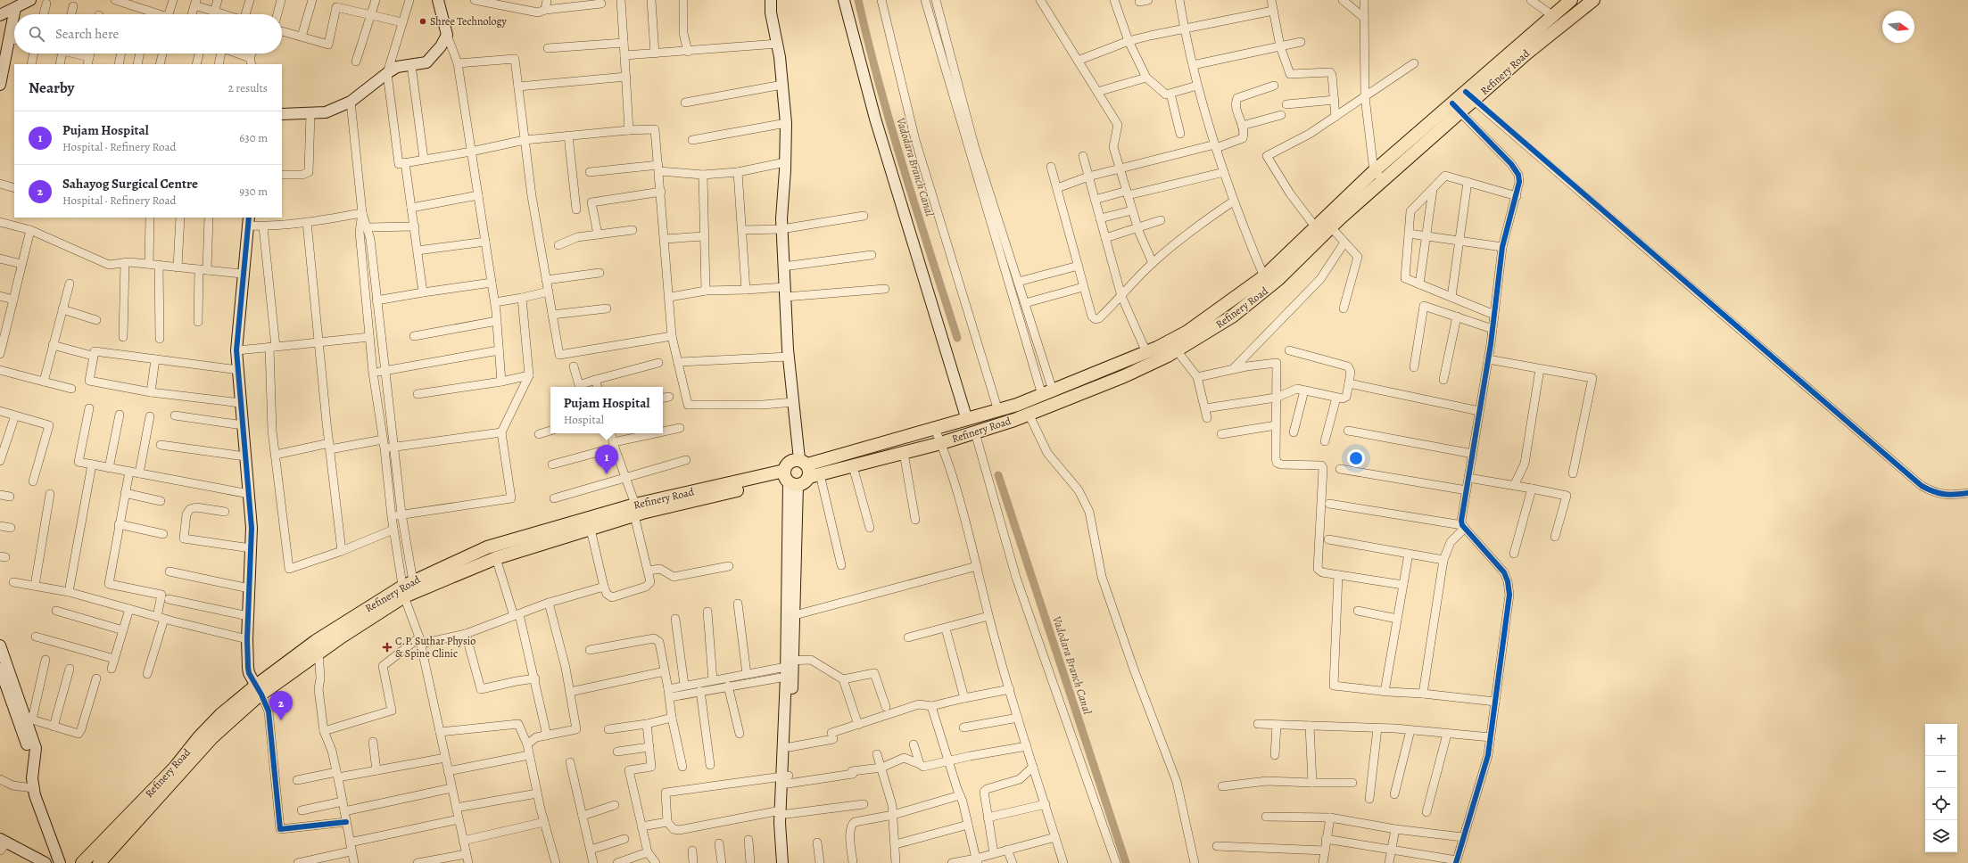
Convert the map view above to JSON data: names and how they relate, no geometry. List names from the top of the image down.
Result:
{
  "streets": {
    "main road": ["Refinery Road"]
  },
  "water": ["Vadodara Branch Canal"],
  "places": {
    "other": ["Shree Technology"],
    "health": ["C.P. Suthar Physio & Spine Clinic"]
  },
  "north": "right",
  "page": {
    "search": "Search here",
    "heading": ["Nearby", "2 results"],
    "list": [
      {
        "mark": "1",
        "name": "Pujam Hospital",
        "note": "Hospital · Refinery Road",
        "value": "630 m"
      },
      {
        "mark": "2",
        "name": "Sahayog Surgical Centre",
        "note": "Hospital · Refinery Road",
        "value": "930 m"
      }
    ],
    "popup": ["Pujam Hospital", "Hospital"],
    "pins": ["1", "2"],
    "map_buttons": ["+", "−"]
  }
}
